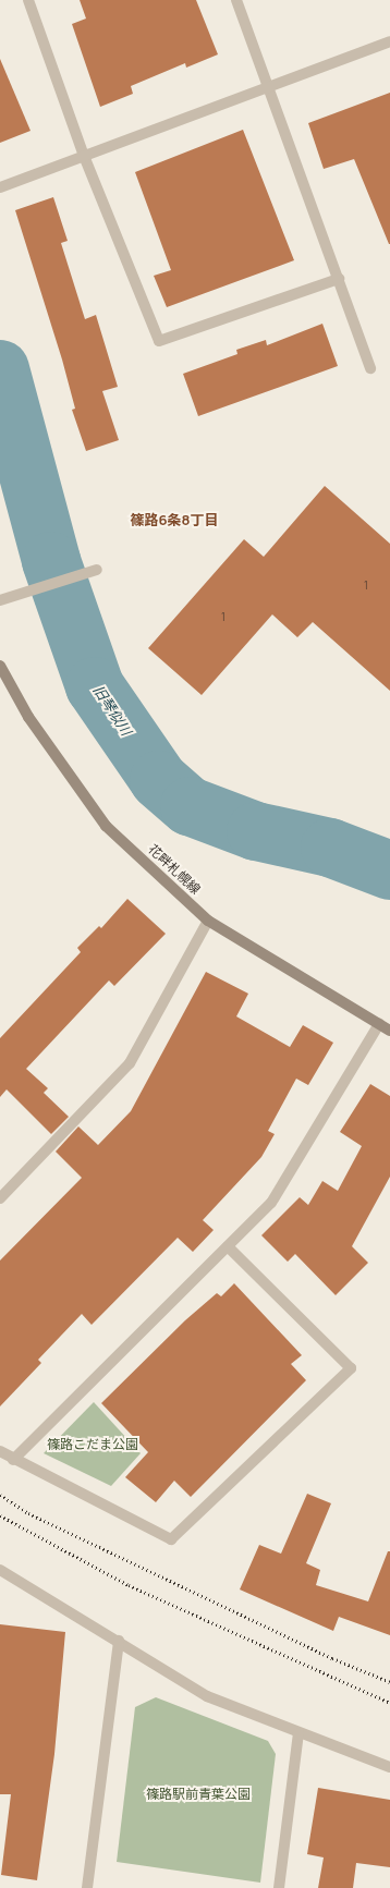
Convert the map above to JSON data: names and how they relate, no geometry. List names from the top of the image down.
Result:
{
  "streets": {
    "main road": ["花畔札幌線"]
  },
  "districts": ["篠路6条8丁目"],
  "water": ["旧琴似川"],
  "parks": ["篠路こだま公園", "篠路駅前青葉公園"],
  "house_numbers": ["1", "1"]
}
